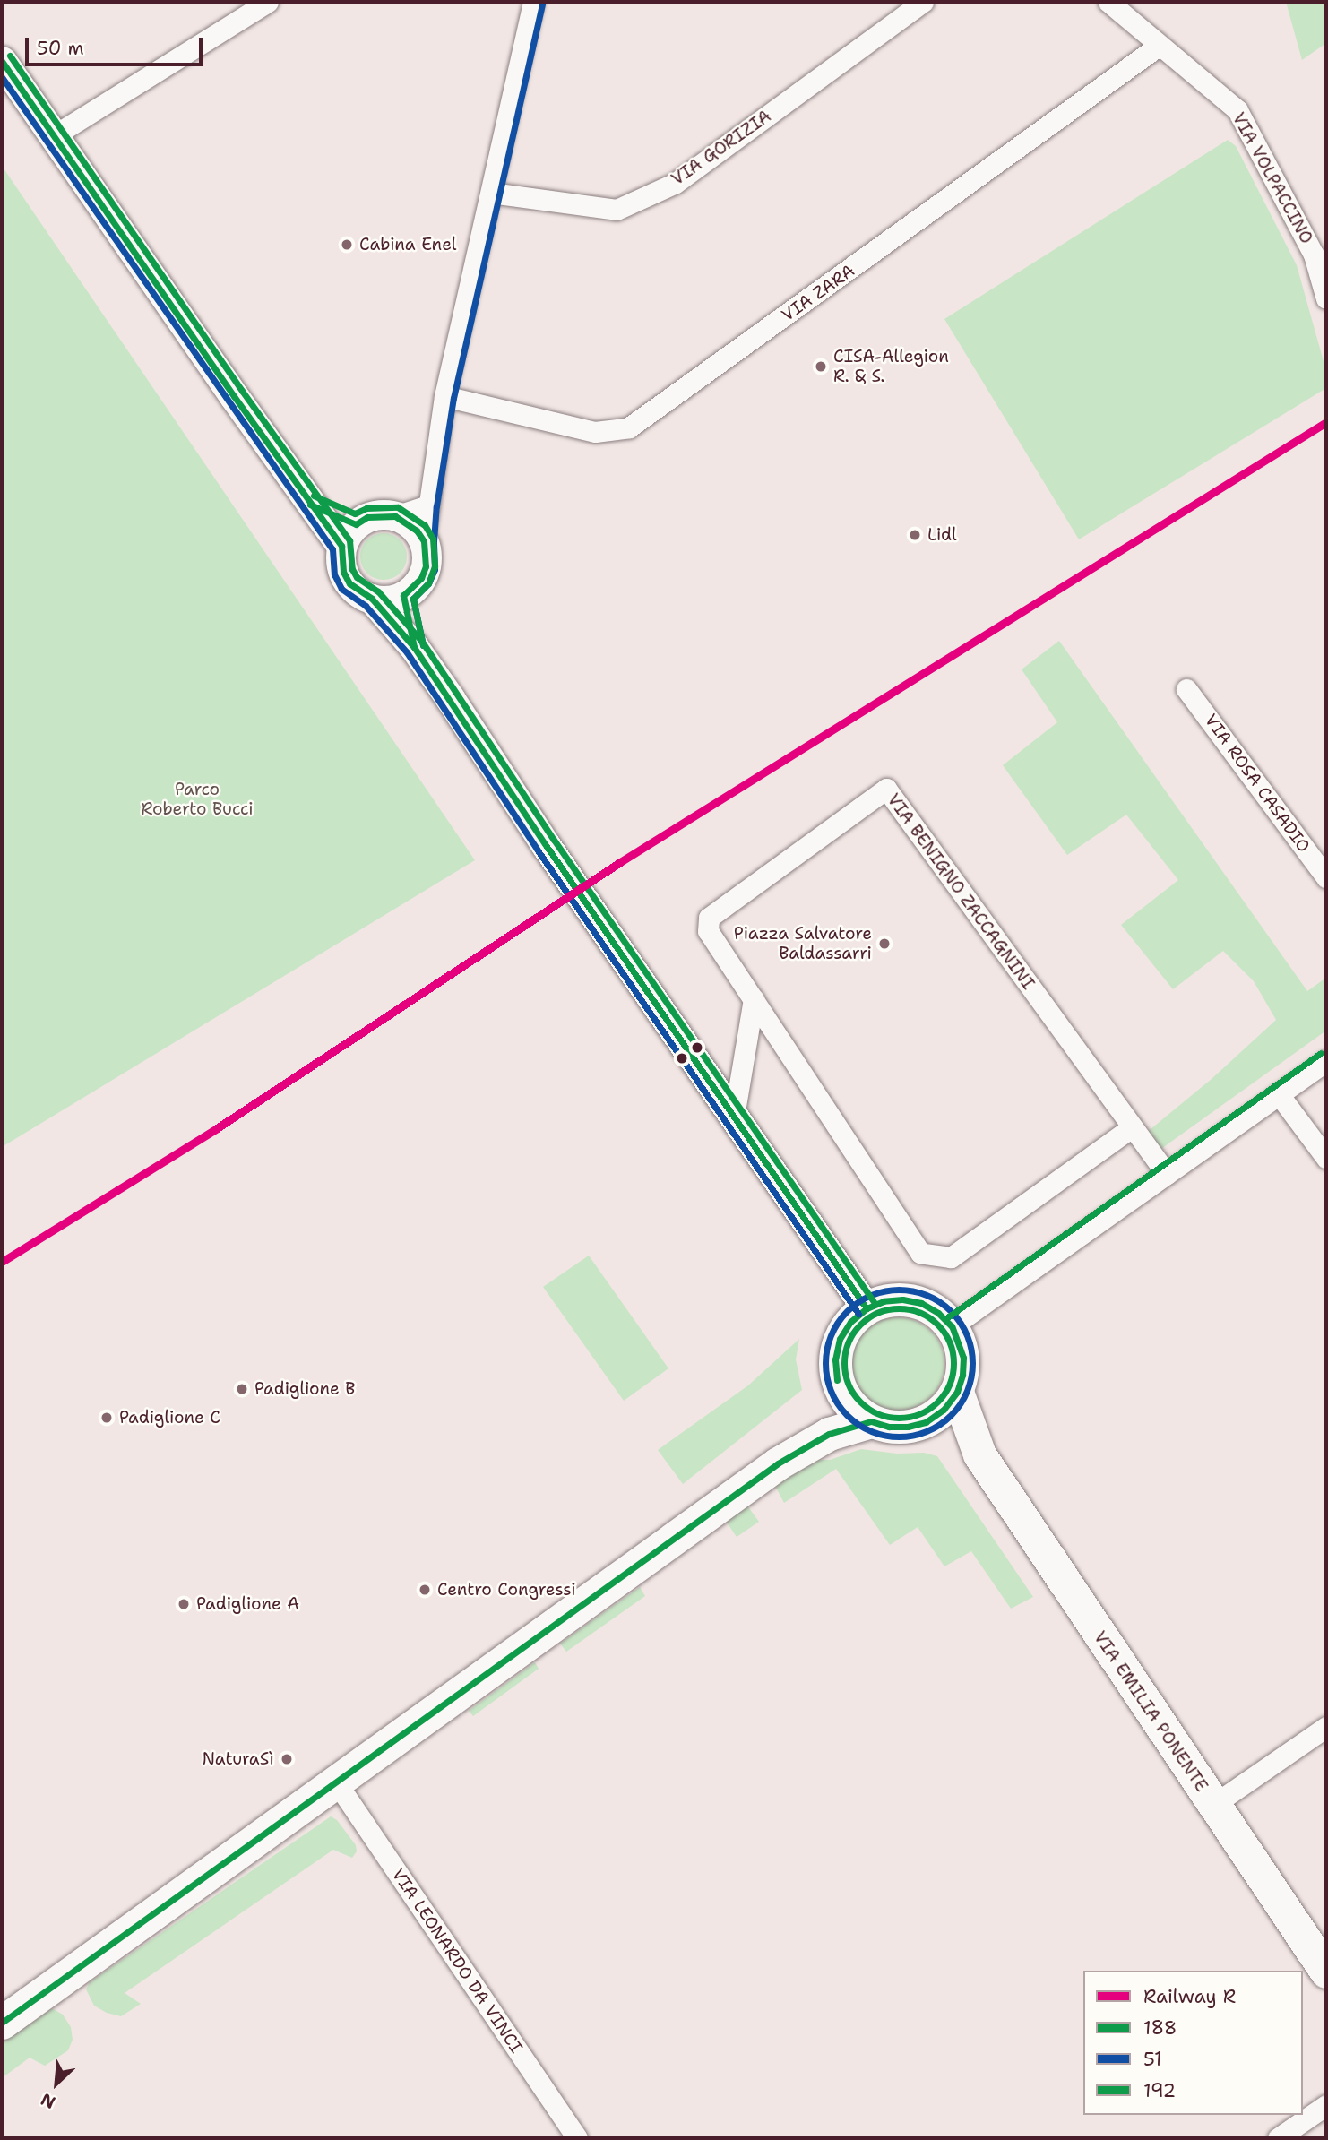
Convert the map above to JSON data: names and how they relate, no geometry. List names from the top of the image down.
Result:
{
  "streets": {
    "main road": ["VIA EMILIA PONENTE"],
    "street": [
      "VIA GORIZIA",
      "VIA VOLPACCINO",
      "VIA ZARA",
      "VIA ROSA CASADIO",
      "VIA BENIGNO ZACCAGNINI",
      "VIA LEONARDO DA VINCI"
    ]
  },
  "crossings": [
    ["VIA VOLPACCINO", "VIA ZARA"]
  ],
  "parks": ["Parco Roberto Bucci"],
  "places": [
    "Cabina Enel",
    "CISA-Allegion R. & S.",
    "Lidl",
    "Piazza Salvatore Baldassarri",
    "Padiglione B",
    "Padiglione C",
    "Centro Congressi",
    "Padiglione A",
    "NaturaSì"
  ],
  "lines": [
    "transit line 51",
    "transit line 192",
    "transit line 188",
    "rail line R"
  ],
  "legend": [
    "Railway R",
    "188",
    "51",
    "192"
  ],
  "scale_bar": "50 m",
  "north": "bottom left"
}
